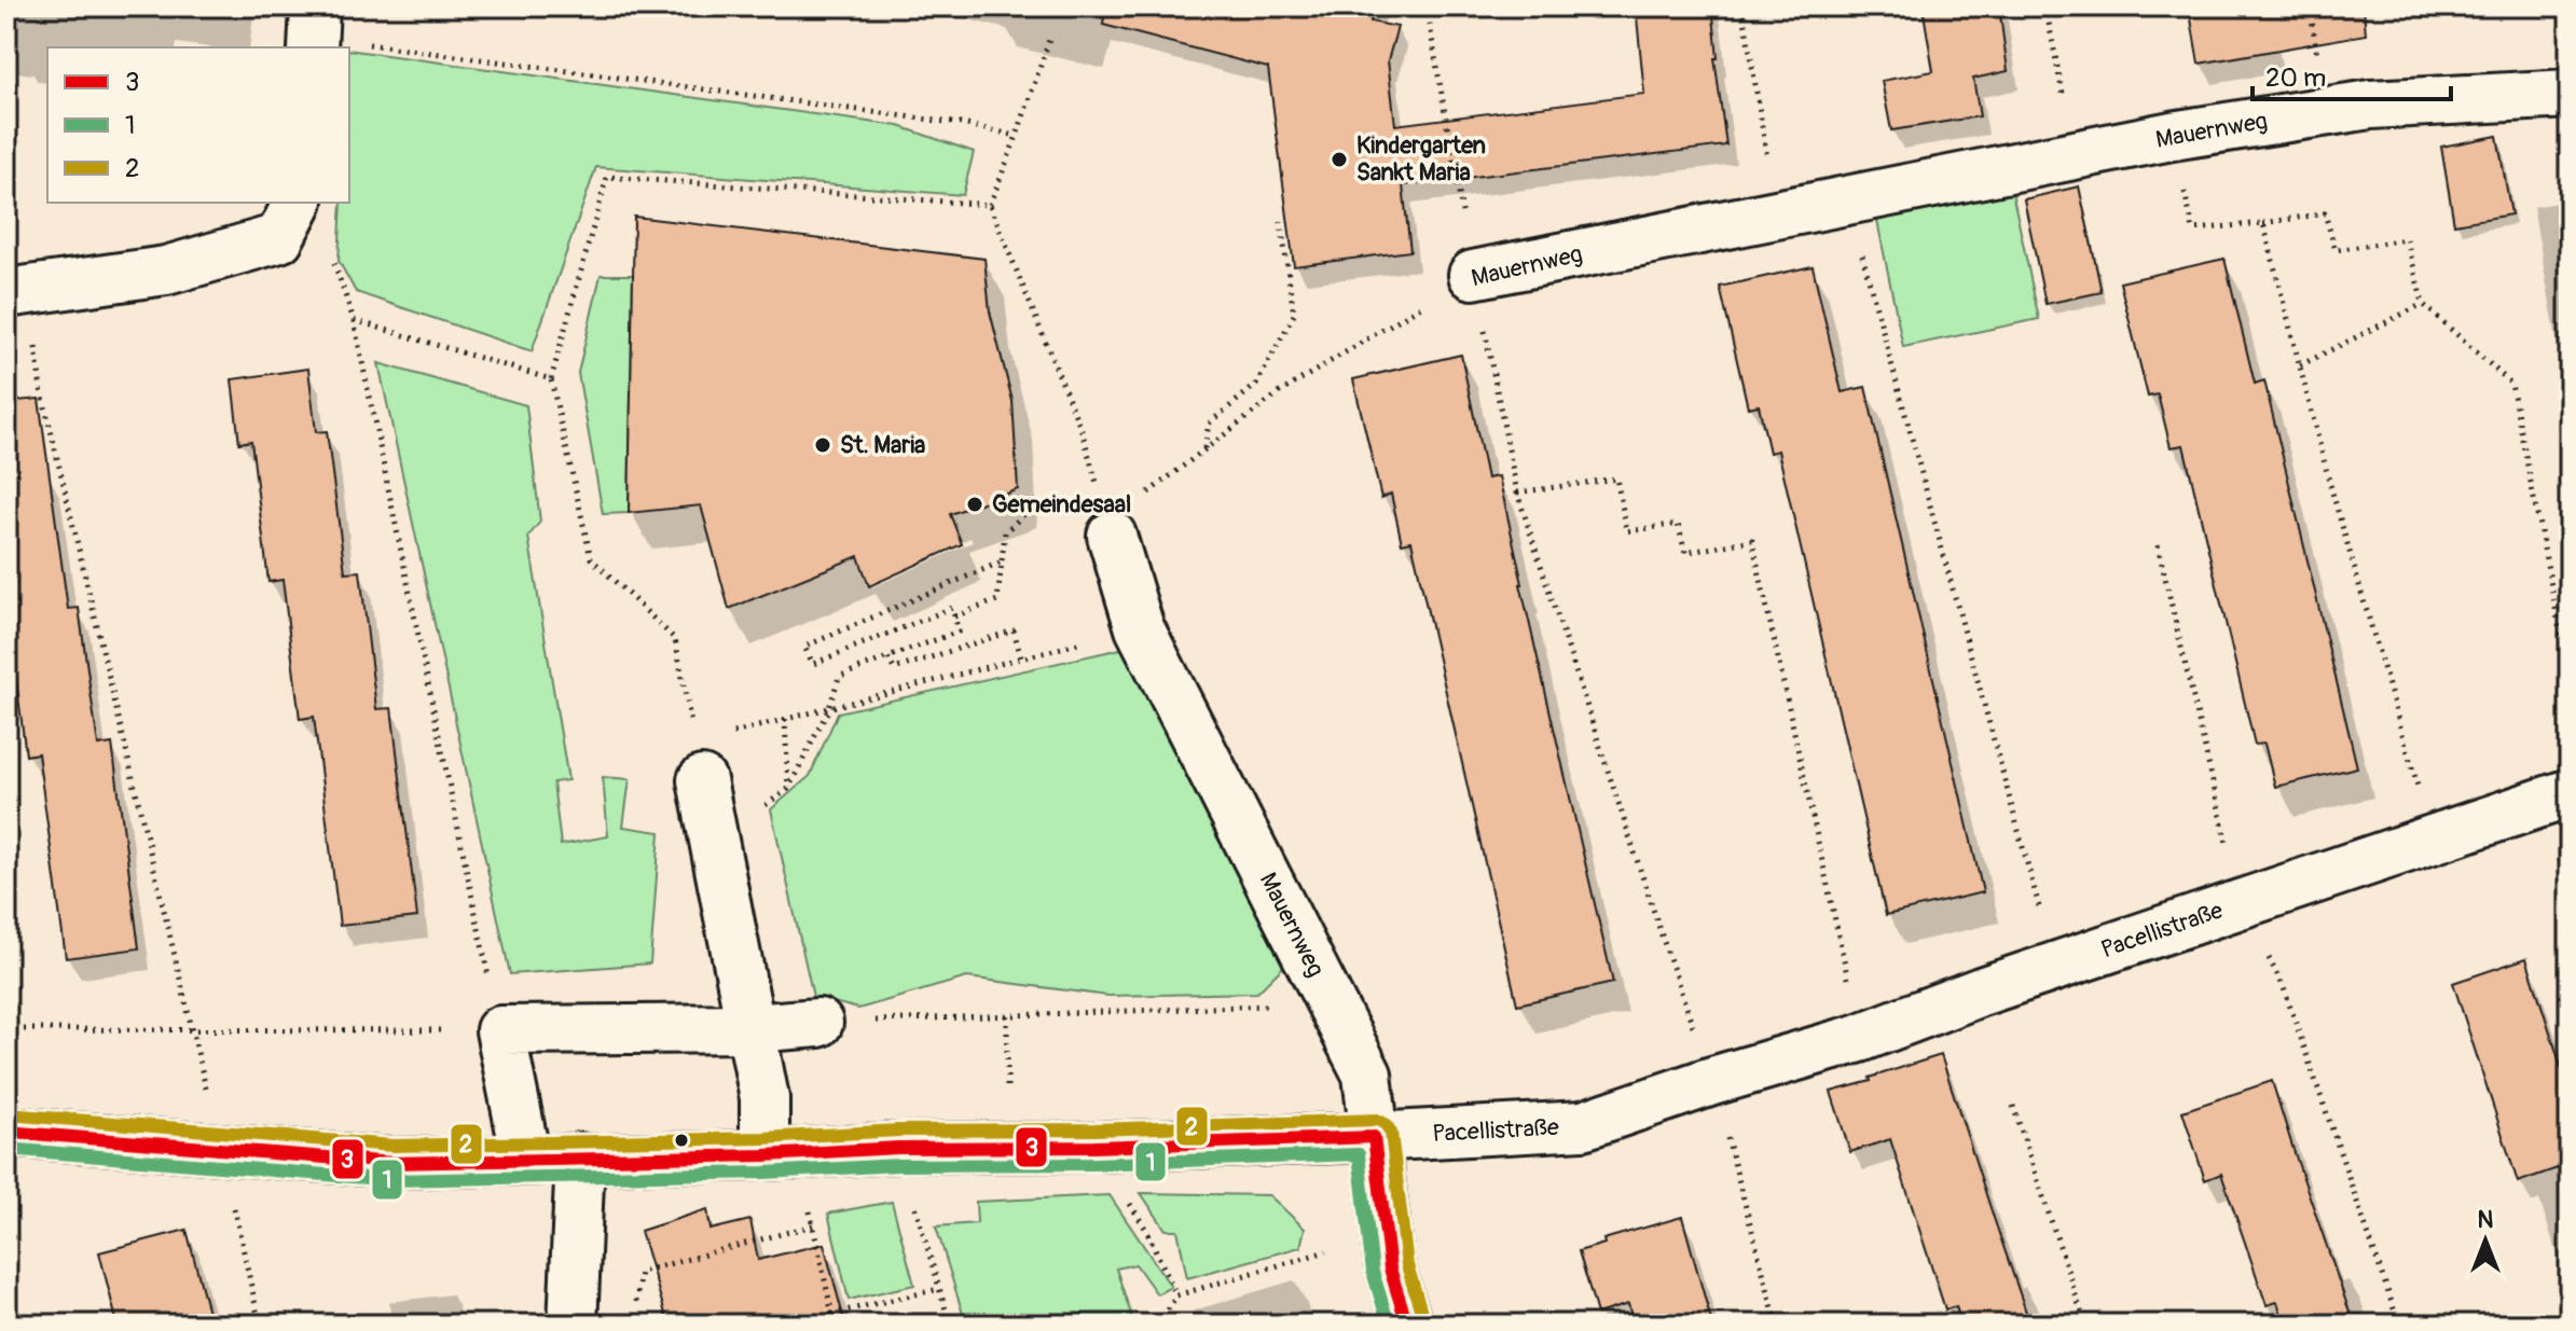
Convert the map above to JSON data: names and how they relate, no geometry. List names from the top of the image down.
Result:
{
  "streets": {
    "street": ["Mauernweg", "Pacellistraße"]
  },
  "crossings": [
    ["Mauernweg", "Pacellistraße"]
  ],
  "places": ["Kindergarten Sankt Maria", "St. Maria", "Gemeindesaal"],
  "lines": ["transit line 2", "transit line 3", "transit line 1"],
  "legend": ["3", "1", "2"],
  "scale_bar": "20 m",
  "north": "top"
}
